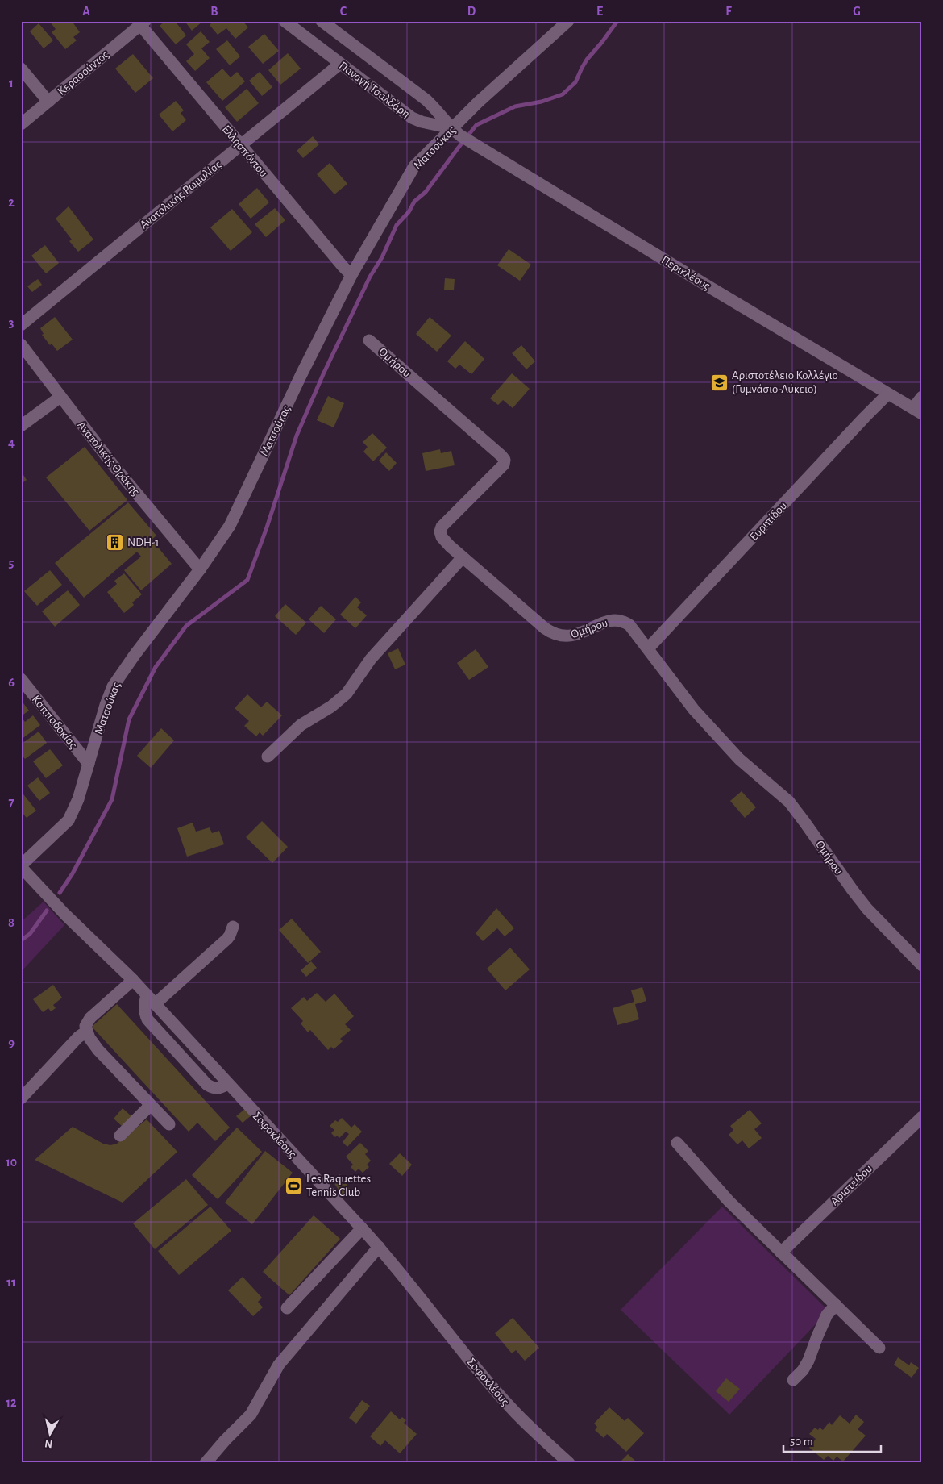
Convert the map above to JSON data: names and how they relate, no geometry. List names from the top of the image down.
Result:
{
  "streets": {
    "street": [
      "Κερασούντος",
      "Παναγή Τσαλδάρη",
      "Ματσούκας",
      "Ελλησπόντου",
      "Ανατολικής Ρωμυλίας",
      "Περικλέους",
      "Ομήρου",
      "Ανατολικής Θράκης",
      "Ευριπίδου",
      "Καππαδοκίας",
      "Σοφοκλέους",
      "Αριστείδου"
    ]
  },
  "crossings": [
    ["Κερασούντος", "Ελλησπόντου"],
    ["Παναγή Τσαλδάρη", "Ματσούκας"],
    ["Παναγή Τσαλδάρη", "Ανατολικής Ρωμυλίας"],
    ["Παναγή Τσαλδάρη", "Περικλέους"],
    ["Ματσούκας", "Ελλησπόντου"],
    ["Ματσούκας", "Περικλέους"],
    ["Ματσούκας", "Ανατολικής Θράκης"],
    ["Ματσούκας", "Καππαδοκίας"],
    ["Ελλησπόντου", "Ανατολικής Ρωμυλίας"],
    ["Περικλέους", "Ευριπίδου"],
    ["Ομήρου", "Ευριπίδου"]
  ],
  "places": {
    "school or university": ["Αριστοτέλειο Κολλέγιο (Γυμνάσιο-Λύκειο)"],
    "building": ["NDH-1"],
    "sports": ["Les Raquettes Tennis Club"]
  },
  "scale_bar": "50 m",
  "north": "bottom",
  "grid": {
    "columns": [
      "A",
      "B",
      "C",
      "D",
      "E",
      "F",
      "G"
    ],
    "rows": [
      "1",
      "2",
      "3",
      "4",
      "5",
      "6",
      "7",
      "8",
      "9",
      "10",
      "11",
      "12"
    ]
  }
}
